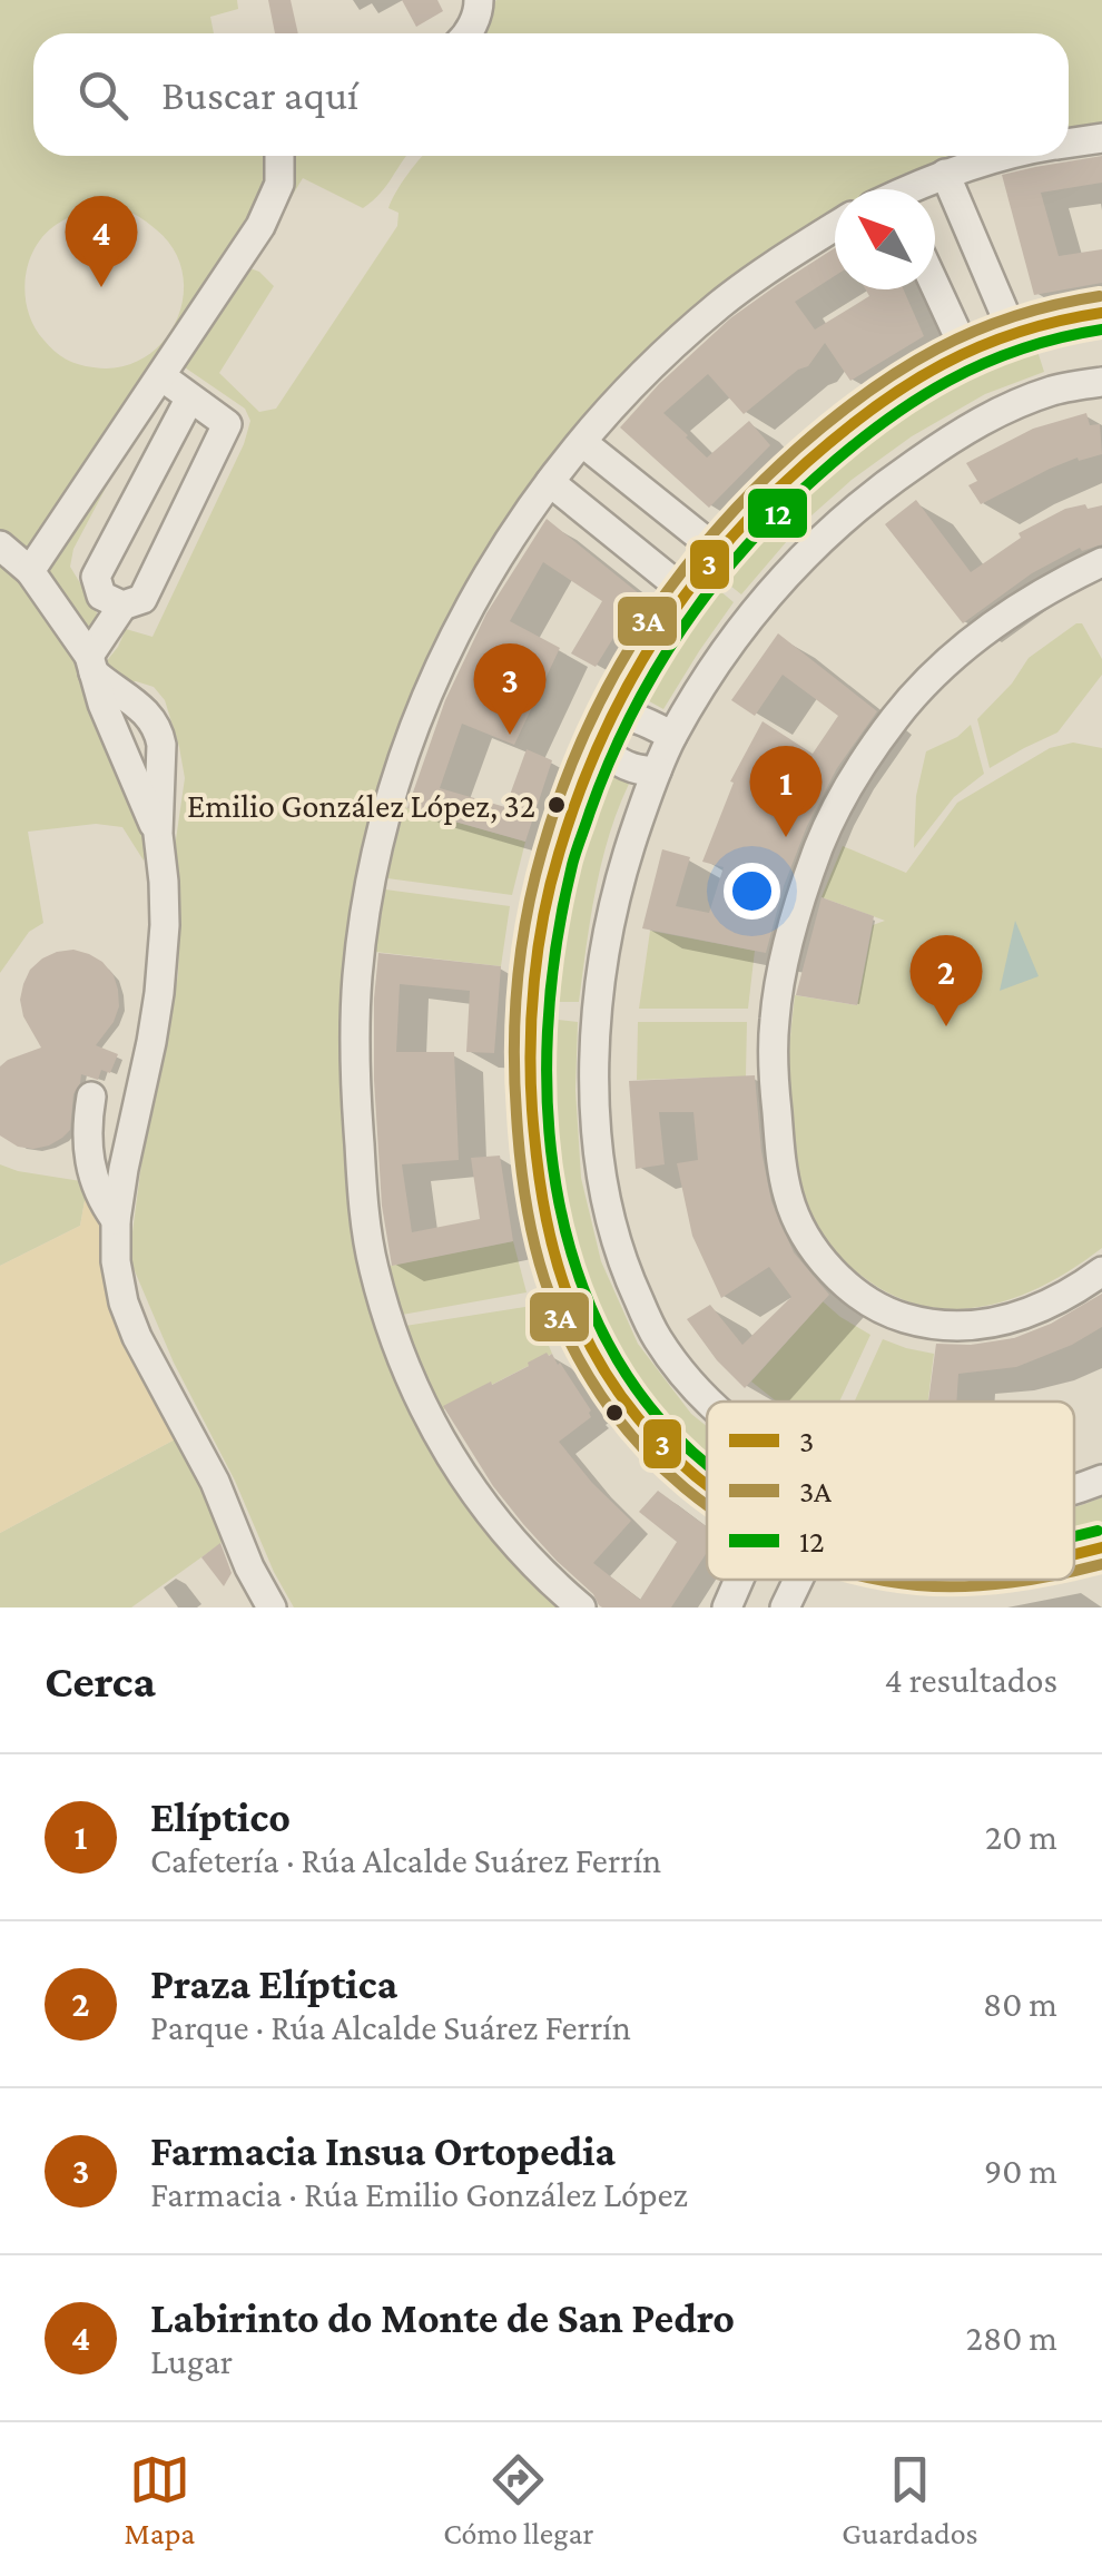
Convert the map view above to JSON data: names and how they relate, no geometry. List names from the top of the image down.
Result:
{
  "places": ["Emilio González López, 32"],
  "lines": ["transit line 3A", "transit line 3", "transit line 12"],
  "legend": ["3", "3A", "12"],
  "north": "top left",
  "page": {
    "search": "Buscar aquí",
    "pins": [
      "4",
      "3",
      "1",
      "2"
    ],
    "heading": ["Cerca", "4 resultados"],
    "list": [
      {
        "mark": "1",
        "name": "Elíptico",
        "note": "Cafetería · Rúa Alcalde Suárez Ferrín",
        "value": "20 m"
      },
      {
        "mark": "2",
        "name": "Praza Elíptica",
        "note": "Parque · Rúa Alcalde Suárez Ferrín",
        "value": "80 m"
      },
      {
        "mark": "3",
        "name": "Farmacia Insua Ortopedia",
        "note": "Farmacia · Rúa Emilio González López",
        "value": "90 m"
      },
      {
        "mark": "4",
        "name": "Labirinto do Monte de San Pedro",
        "note": "Lugar",
        "value": "280 m"
      }
    ],
    "nav": ["Mapa", "Cómo llegar", "Guardados"]
  }
}
